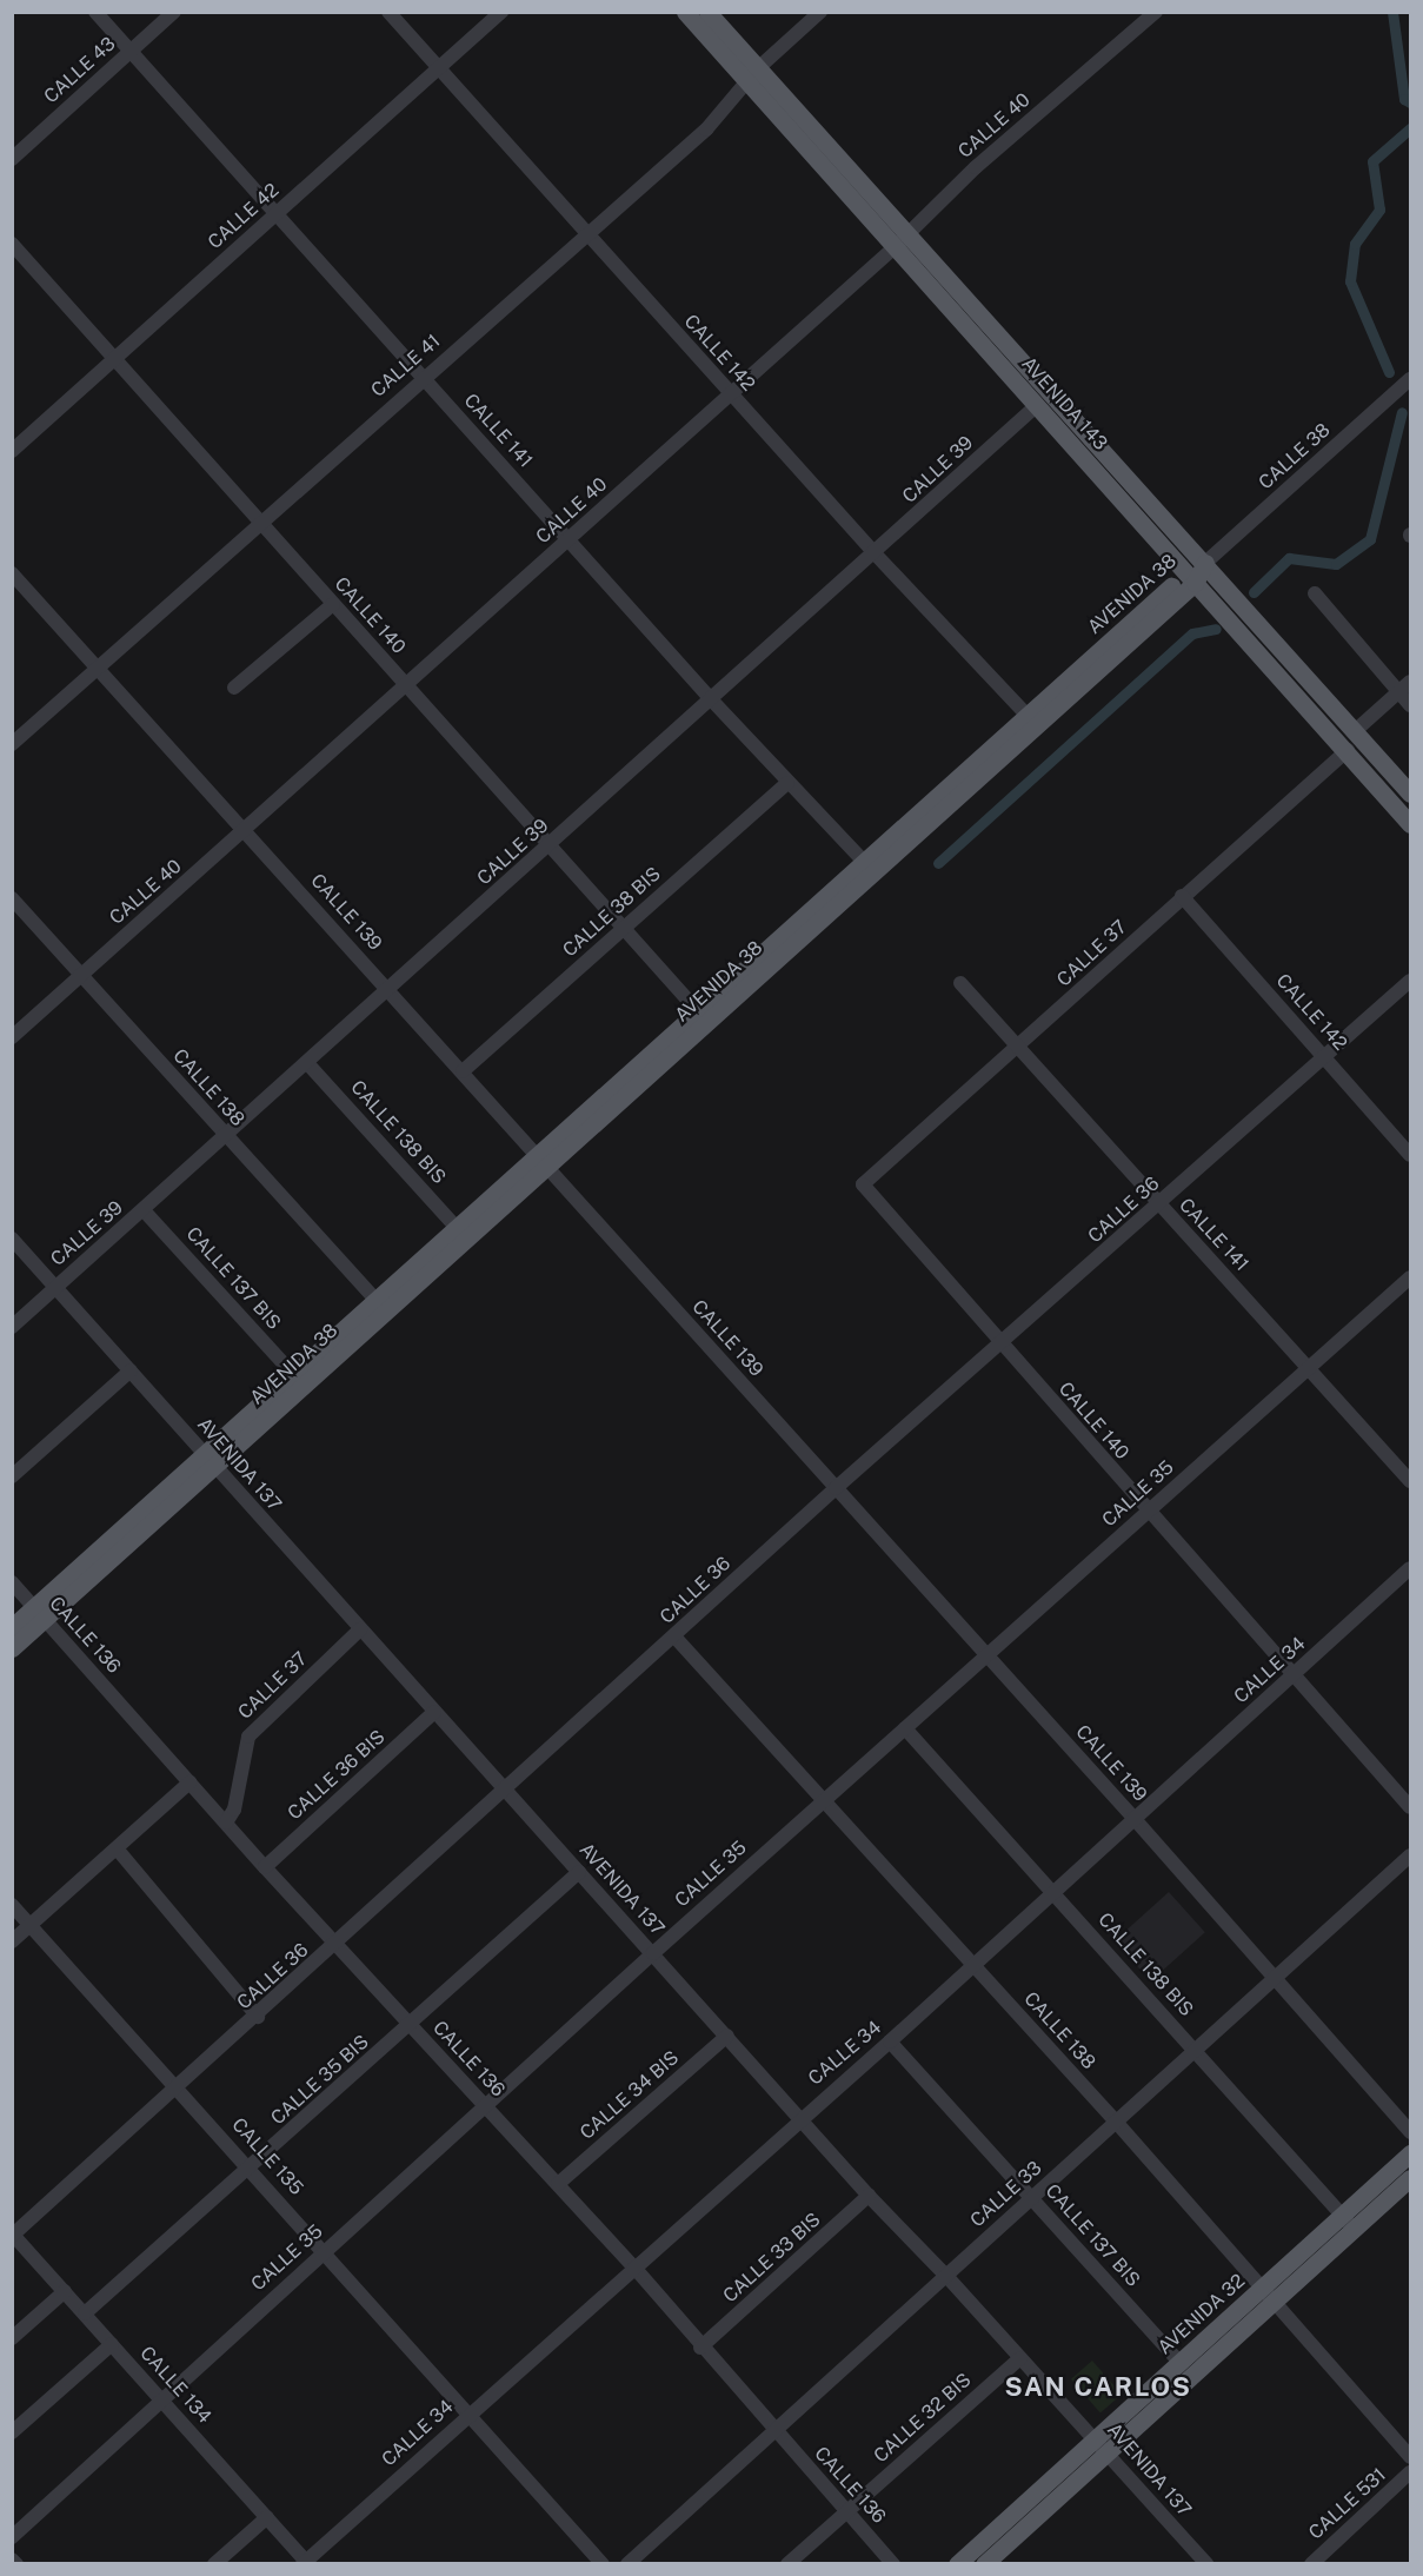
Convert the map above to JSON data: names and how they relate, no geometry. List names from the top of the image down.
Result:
{
  "streets": {
    "main road": ["AVENIDA 143", "AVENIDA 38", "AVENIDA 32"],
    "street": [
      "CALLE 43",
      "CALLE 40",
      "CALLE 42",
      "CALLE 142",
      "CALLE 41",
      "CALLE 141",
      "CALLE 38",
      "CALLE 39",
      "CALLE 140",
      "CALLE 139",
      "CALLE 38 BIS",
      "CALLE 37",
      "CALLE 138",
      "CALLE 138 BIS",
      "CALLE 36",
      "CALLE 137 BIS",
      "AVENIDA 137",
      "CALLE 35",
      "CALLE 136",
      "CALLE 34",
      "CALLE 36 BIS",
      "CALLE 35 BIS",
      "CALLE 34 BIS",
      "CALLE 135",
      "CALLE 33",
      "CALLE 33 BIS",
      "CALLE 134",
      "CALLE 32 BIS",
      "CALLE 531"
    ]
  },
  "crossings": [
    ["CALLE 43", "CALLE 141"],
    ["CALLE 40", "CALLE 142"],
    ["CALLE 40", "AVENIDA 143"],
    ["CALLE 40", "CALLE 141"],
    ["CALLE 40", "CALLE 140"],
    ["CALLE 40", "CALLE 139"],
    ["CALLE 40", "CALLE 138"],
    ["CALLE 42", "CALLE 142"],
    ["CALLE 42", "CALLE 141"],
    ["CALLE 42", "CALLE 140"],
    ["CALLE 142", "CALLE 41"],
    ["CALLE 142", "CALLE 39"],
    ["CALLE 142", "AVENIDA 38"],
    ["CALLE 142", "CALLE 37"],
    ["CALLE 142", "CALLE 36"],
    ["CALLE 41", "AVENIDA 143"],
    ["CALLE 41", "CALLE 141"],
    ["CALLE 41", "CALLE 140"],
    ["CALLE 41", "CALLE 139"],
    ["AVENIDA 143", "CALLE 38"],
    ["AVENIDA 143", "CALLE 39"],
    ["AVENIDA 143", "AVENIDA 38"],
    ["AVENIDA 143", "CALLE 37"],
    ["CALLE 141", "CALLE 39"],
    ["CALLE 141", "AVENIDA 38"],
    ["CALLE 141", "CALLE 38 BIS"],
    ["CALLE 141", "CALLE 37"],
    ["CALLE 141", "CALLE 36"],
    ["CALLE 141", "CALLE 35"],
    ["CALLE 38", "AVENIDA 38"],
    ["CALLE 39", "CALLE 140"],
    ["CALLE 39", "CALLE 139"],
    ["CALLE 39", "CALLE 138"],
    ["CALLE 39", "CALLE 138 BIS"],
    ["CALLE 39", "CALLE 137 BIS"],
    ["CALLE 39", "AVENIDA 137"],
    ["AVENIDA 38", "CALLE 140"],
    ["AVENIDA 38", "CALLE 139"],
    ["AVENIDA 38", "CALLE 138"],
    ["AVENIDA 38", "CALLE 138 BIS"],
    ["AVENIDA 38", "CALLE 137 BIS"],
    ["AVENIDA 38", "AVENIDA 137"],
    ["AVENIDA 38", "CALLE 136"],
    ["CALLE 140", "CALLE 38 BIS"],
    ["CALLE 140", "CALLE 37"],
    ["CALLE 140", "CALLE 36"],
    ["CALLE 140", "CALLE 35"],
    ["CALLE 140", "CALLE 34"],
    ["CALLE 139", "CALLE 38 BIS"],
    ["CALLE 139", "CALLE 36"],
    ["CALLE 139", "CALLE 35"],
    ["CALLE 139", "CALLE 34"],
    ["CALLE 139", "CALLE 33"],
    ["CALLE 37", "AVENIDA 137"],
    ["CALLE 37", "CALLE 136"],
    ["CALLE 138", "CALLE 36"],
    ["CALLE 138", "CALLE 35"],
    ["CALLE 138", "CALLE 34"],
    ["CALLE 138", "CALLE 33"],
    ["CALLE 138", "AVENIDA 32"],
    ["CALLE 138 BIS", "CALLE 35"],
    ["CALLE 138 BIS", "CALLE 34"],
    ["CALLE 138 BIS", "CALLE 33"],
    ["CALLE 138 BIS", "AVENIDA 32"],
    ["CALLE 36", "AVENIDA 137"],
    ["CALLE 36", "CALLE 136"],
    ["CALLE 36", "CALLE 135"],
    ["CALLE 36", "CALLE 134"],
    ["CALLE 137 BIS", "CALLE 34"],
    ["CALLE 137 BIS", "CALLE 33"],
    ["CALLE 137 BIS", "AVENIDA 32"],
    ["AVENIDA 137", "CALLE 35"],
    ["AVENIDA 137", "CALLE 34"],
    ["AVENIDA 137", "CALLE 36 BIS"],
    ["AVENIDA 137", "CALLE 35 BIS"],
    ["AVENIDA 137", "CALLE 34 BIS"],
    ["AVENIDA 137", "CALLE 33"],
    ["AVENIDA 137", "CALLE 33 BIS"],
    ["AVENIDA 137", "AVENIDA 32"],
    ["AVENIDA 137", "CALLE 32 BIS"],
    ["CALLE 35", "CALLE 136"],
    ["CALLE 35", "CALLE 135"],
    ["CALLE 35", "CALLE 134"],
    ["CALLE 136", "CALLE 34"],
    ["CALLE 136", "CALLE 36 BIS"],
    ["CALLE 136", "CALLE 35 BIS"],
    ["CALLE 136", "CALLE 34 BIS"],
    ["CALLE 136", "CALLE 33"],
    ["CALLE 136", "CALLE 33 BIS"],
    ["CALLE 136", "CALLE 32 BIS"],
    ["CALLE 34", "CALLE 135"],
    ["CALLE 34", "CALLE 134"],
    ["CALLE 35 BIS", "CALLE 135"],
    ["CALLE 35 BIS", "CALLE 134"]
  ],
  "districts": ["SAN CARLOS"]
}
